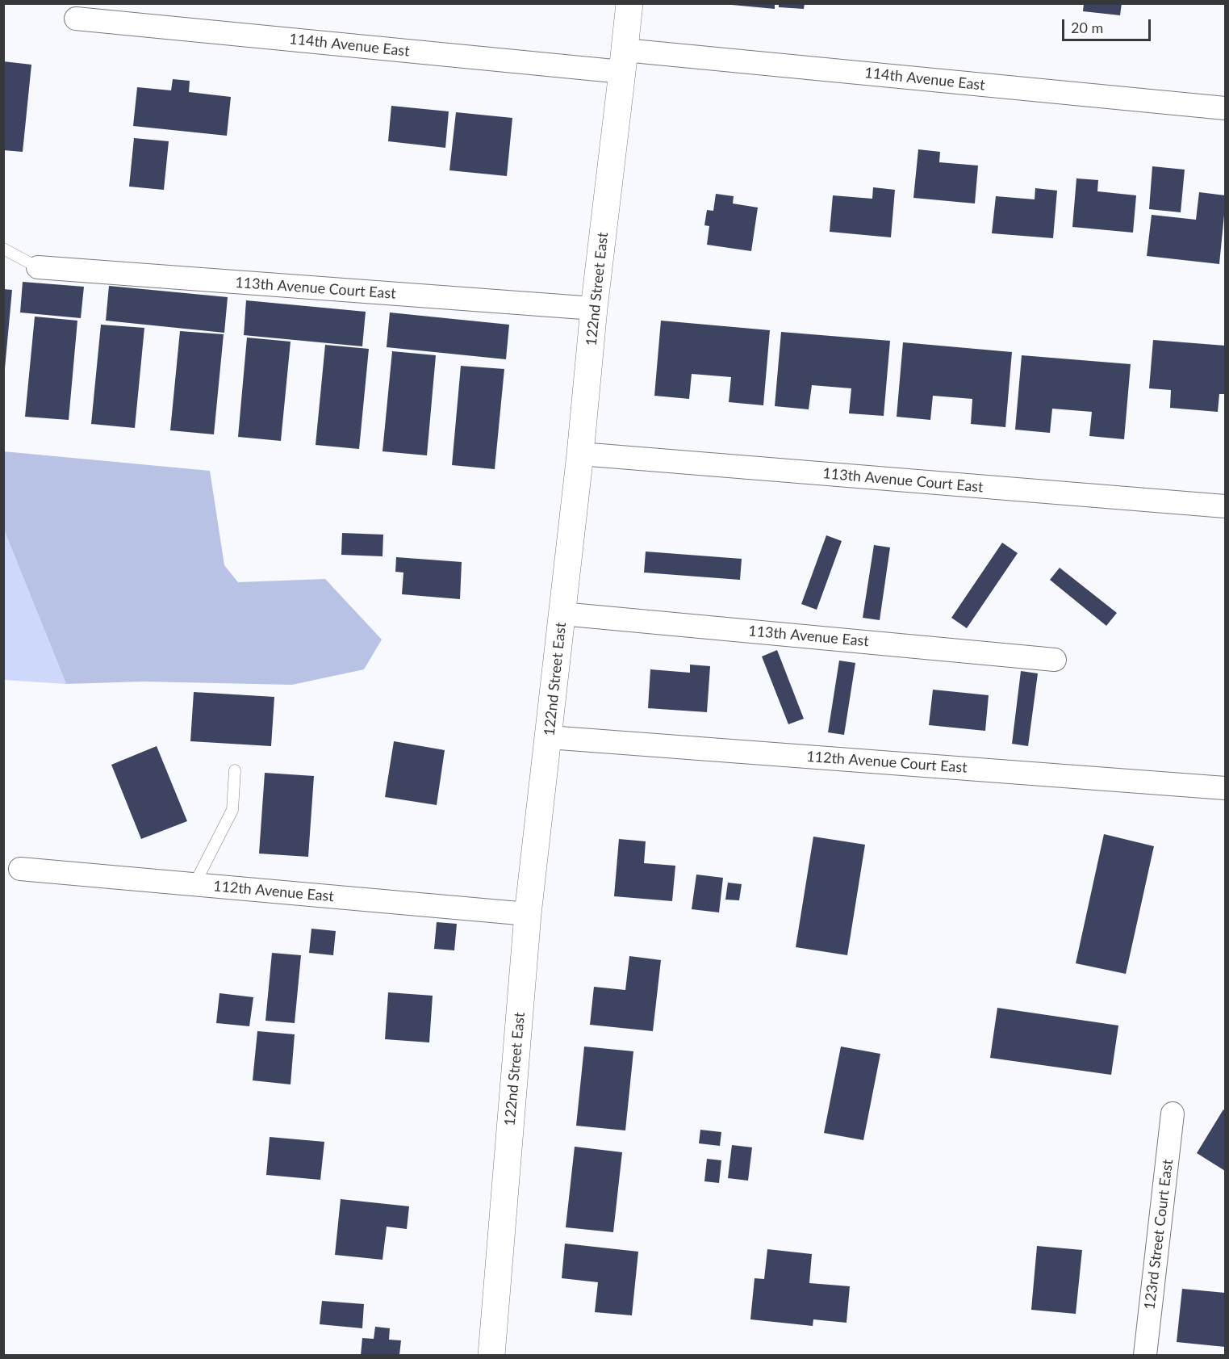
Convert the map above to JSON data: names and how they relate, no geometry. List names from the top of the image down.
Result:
{
  "streets": {
    "street": [
      "114th Avenue East",
      "113th Avenue Court East",
      "122nd Street East",
      "113th Avenue East",
      "112th Avenue Court East",
      "112th Avenue East",
      "123rd Street Court East"
    ]
  },
  "crossings": [
    ["114th Avenue East", "122nd Street East"],
    ["113th Avenue Court East", "122nd Street East"],
    ["122nd Street East", "113th Avenue East"],
    ["122nd Street East", "112th Avenue Court East"],
    ["122nd Street East", "112th Avenue East"]
  ],
  "scale_bar": "20 m"
}
